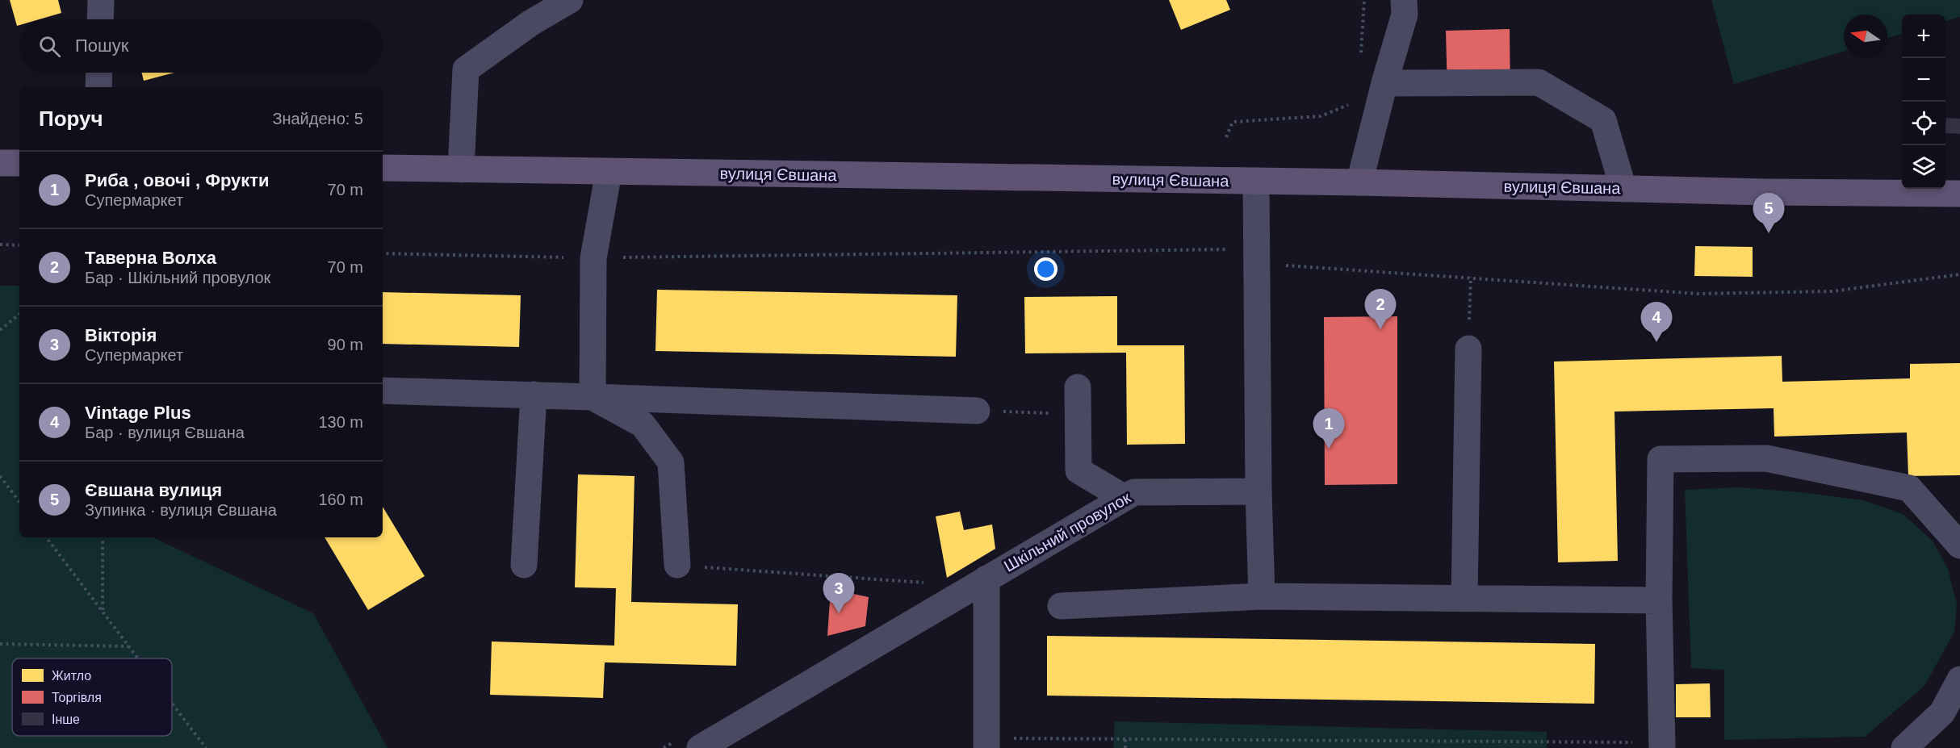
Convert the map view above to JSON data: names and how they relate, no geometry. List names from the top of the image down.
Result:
{
  "streets": {
    "main road": ["вулиця Євшана"],
    "street": ["Шкільний провулок"]
  },
  "legend": ["Житло", "Торгівля", "Інше"],
  "north": "left",
  "page": {
    "map_buttons": ["+", "−"],
    "search": "Пошук",
    "heading": ["Поруч", "Знайдено: 5"],
    "list": [
      {
        "mark": "1",
        "name": "Риба , овочі , Фрукти",
        "note": "Супермаркет",
        "value": "70 m"
      },
      {
        "mark": "2",
        "name": "Таверна Волха",
        "note": "Бар · Шкільний провулок",
        "value": "70 m"
      },
      {
        "mark": "3",
        "name": "Вікторія",
        "note": "Супермаркет",
        "value": "90 m"
      },
      {
        "mark": "4",
        "name": "Vintage Plus",
        "note": "Бар · вулиця Євшана",
        "value": "130 m"
      },
      {
        "mark": "5",
        "name": "Євшана вулиця",
        "note": "Зупинка · вулиця Євшана",
        "value": "160 m"
      }
    ],
    "pins": [
      "5",
      "2",
      "4",
      "1",
      "3"
    ]
  }
}
